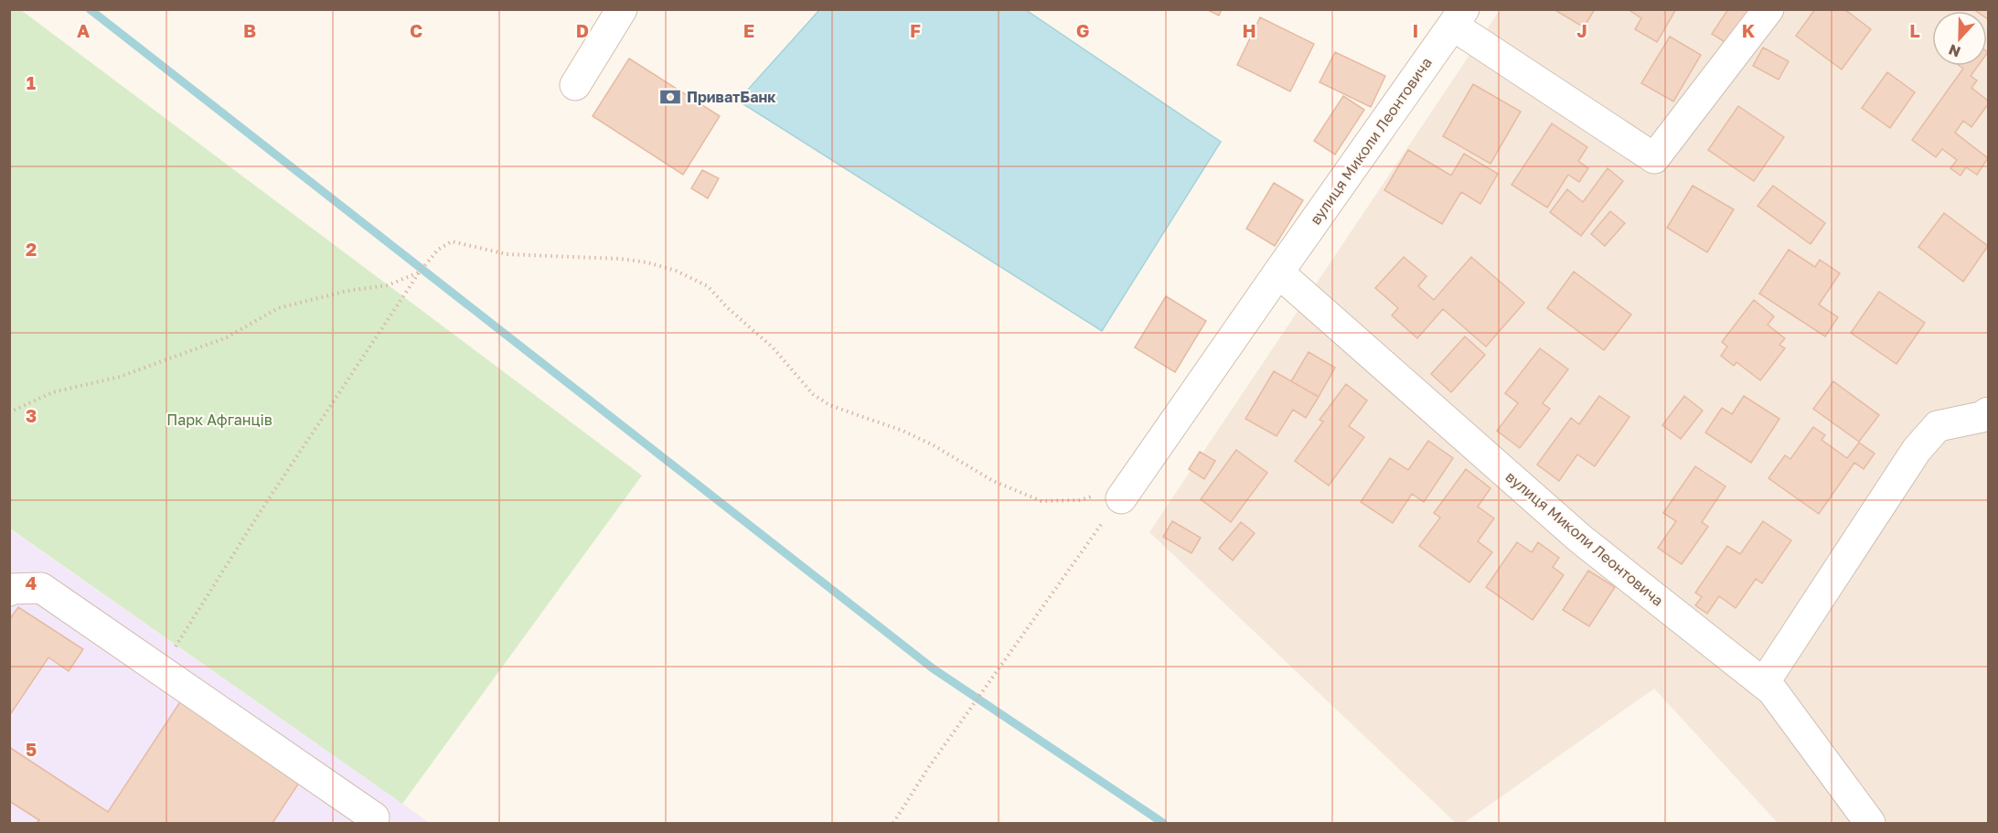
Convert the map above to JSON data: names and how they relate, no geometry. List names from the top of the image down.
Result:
{
  "streets": {
    "street": ["вулиця Миколи Леонтовича"]
  },
  "parks": ["Парк Афганців"],
  "places": {
    "bank": ["ПриватБанк"]
  },
  "north": "bottom",
  "grid": {
    "columns": [
      "A",
      "B",
      "C",
      "D",
      "E",
      "F",
      "G",
      "H",
      "I",
      "J",
      "K",
      "L"
    ],
    "rows": [
      "1",
      "2",
      "3",
      "4",
      "5"
    ]
  }
}
